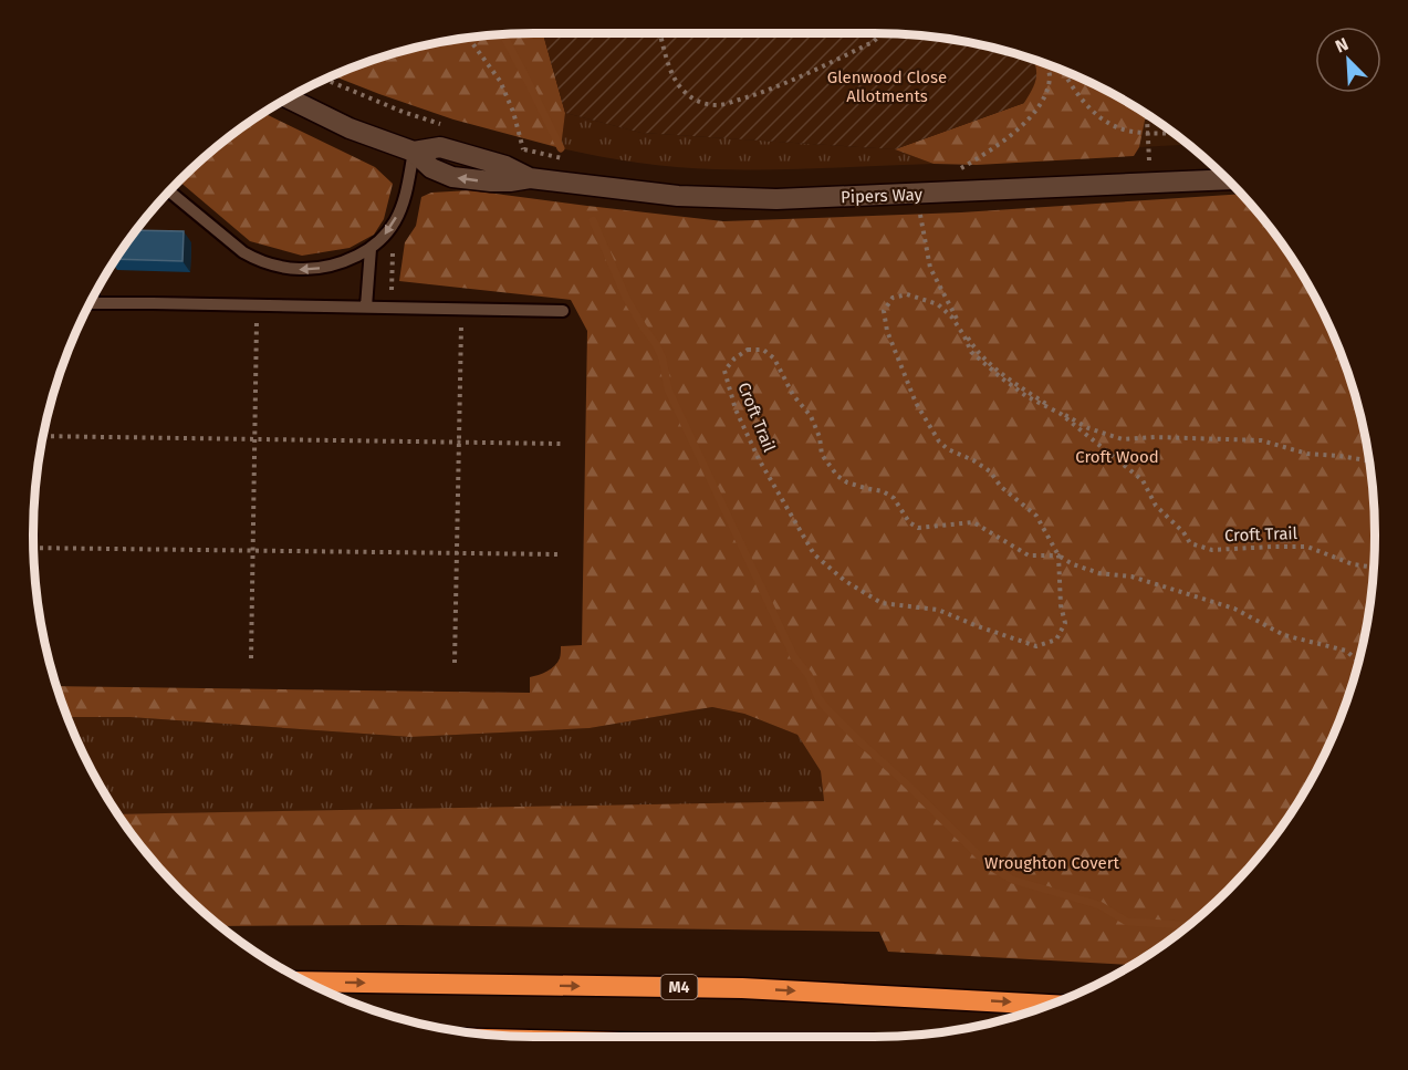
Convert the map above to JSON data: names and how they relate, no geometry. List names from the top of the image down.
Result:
{
  "streets": {
    "highway": ["M4"],
    "main road": ["Pipers Way"],
    "path": ["Croft Trail"]
  },
  "parks": ["Glenwood Close Allotments", "Croft Wood", "Wroughton Covert"],
  "north": "top left"
}
